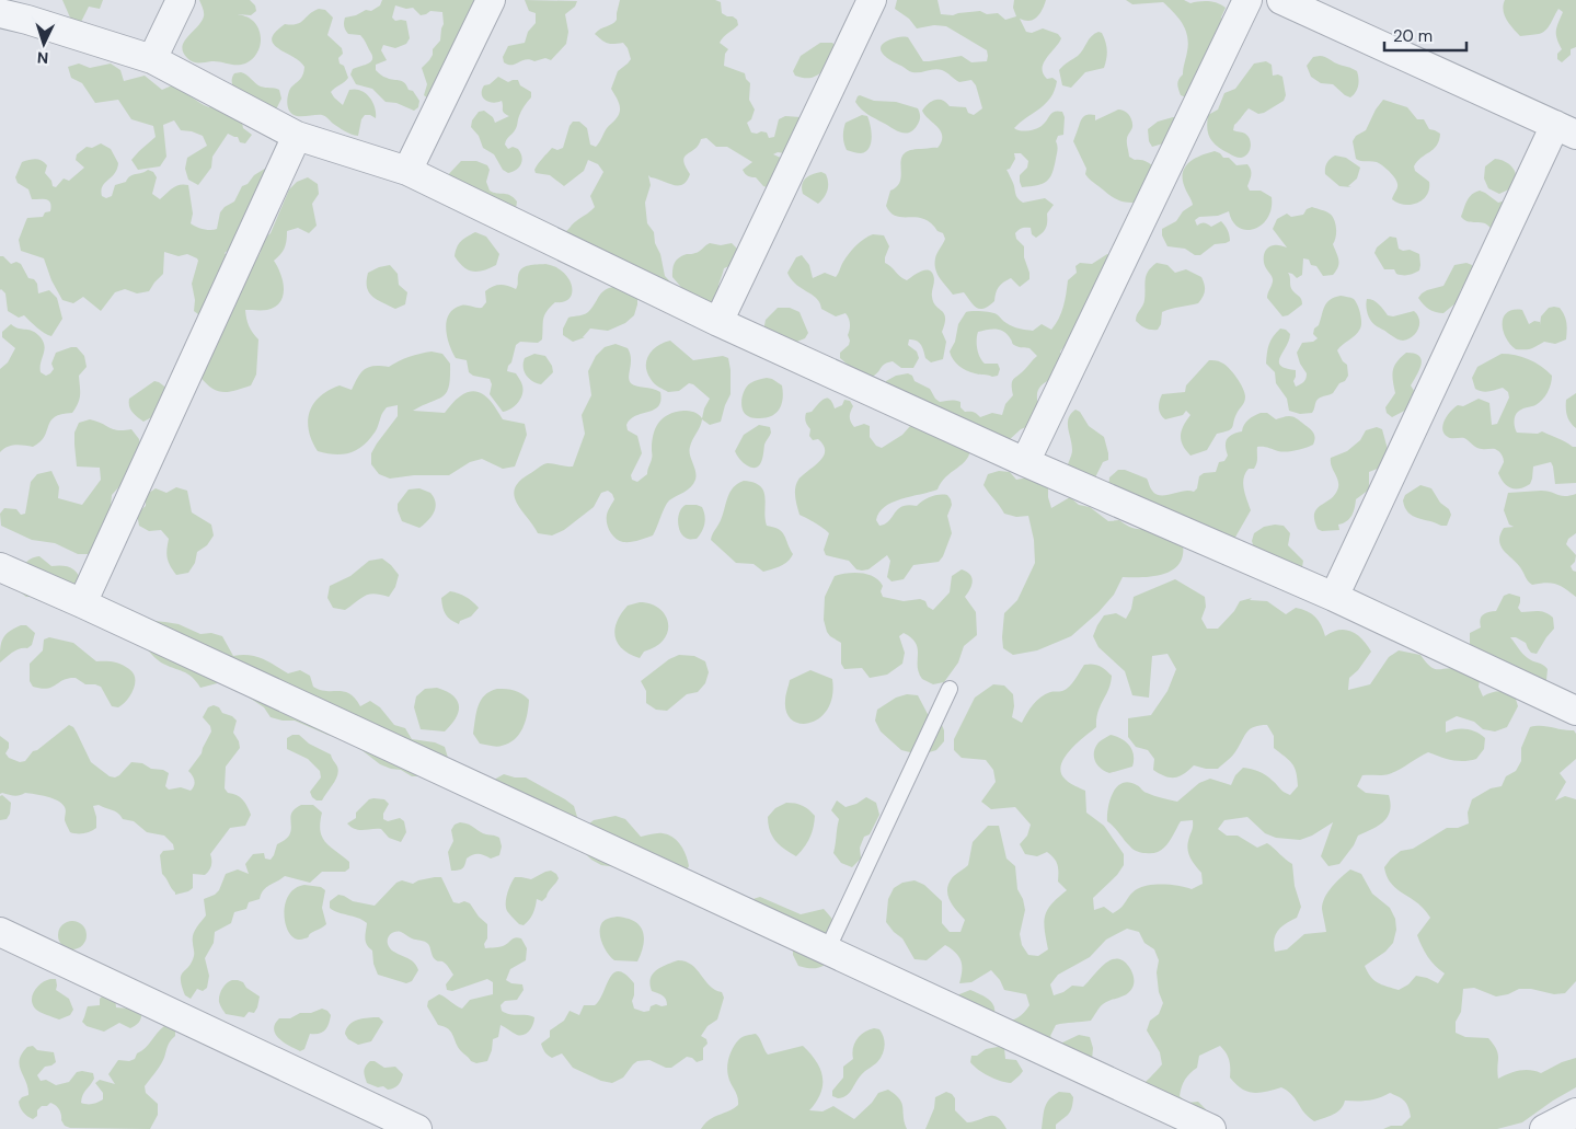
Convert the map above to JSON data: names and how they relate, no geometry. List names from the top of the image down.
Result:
{
  "scale_bar": "20 m",
  "north": "bottom"
}
